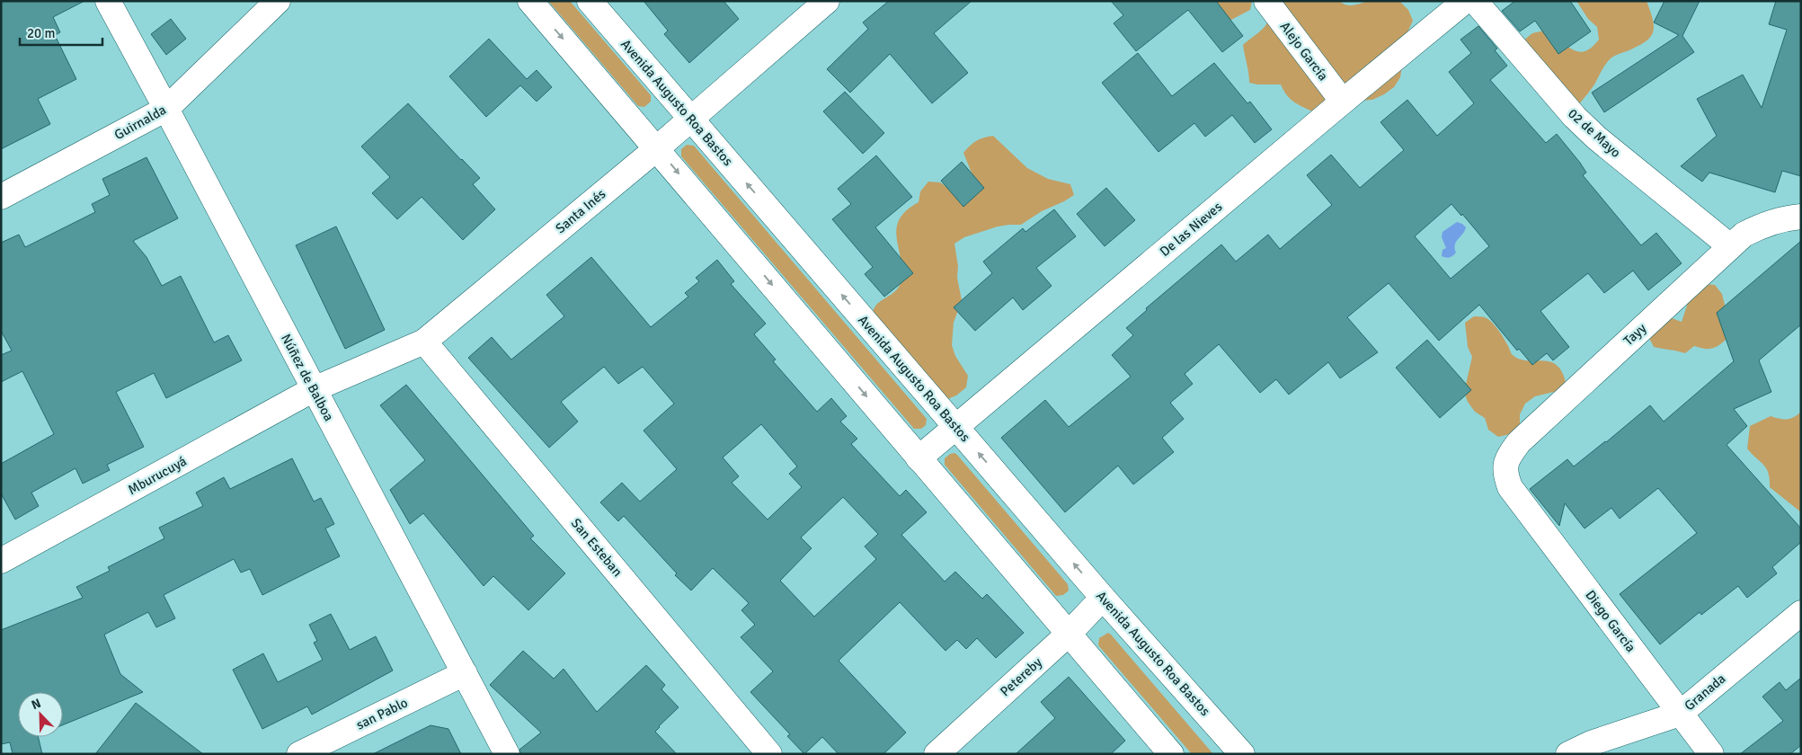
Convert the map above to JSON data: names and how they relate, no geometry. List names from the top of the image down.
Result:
{
  "streets": {
    "street": [
      "Alejo García",
      "Avenida Augusto Roa Bastos",
      "Guirnalda",
      "02 de Mayo",
      "Santa Inés",
      "De las Nieves",
      "Tayy",
      "Núñez de Balboa",
      "Mburucuyá",
      "San Esteban",
      "Diego García",
      "Petereby",
      "Granada",
      "san Pablo"
    ]
  },
  "crossings": [
    ["Alejo García", "De las Nieves"],
    ["Avenida Augusto Roa Bastos", "Santa Inés"],
    ["Avenida Augusto Roa Bastos", "De las Nieves"],
    ["Avenida Augusto Roa Bastos", "Petereby"],
    ["Guirnalda", "Núñez de Balboa"],
    ["02 de Mayo", "Tayy"],
    ["Santa Inés", "Núñez de Balboa"],
    ["Santa Inés", "Mburucuyá"],
    ["Santa Inés", "San Esteban"],
    ["Tayy", "Diego García"],
    ["Núñez de Balboa", "Mburucuyá"],
    ["Núñez de Balboa", "san Pablo"],
    ["Diego García", "Granada"]
  ],
  "scale_bar": "20 m",
  "north": "top left"
}
